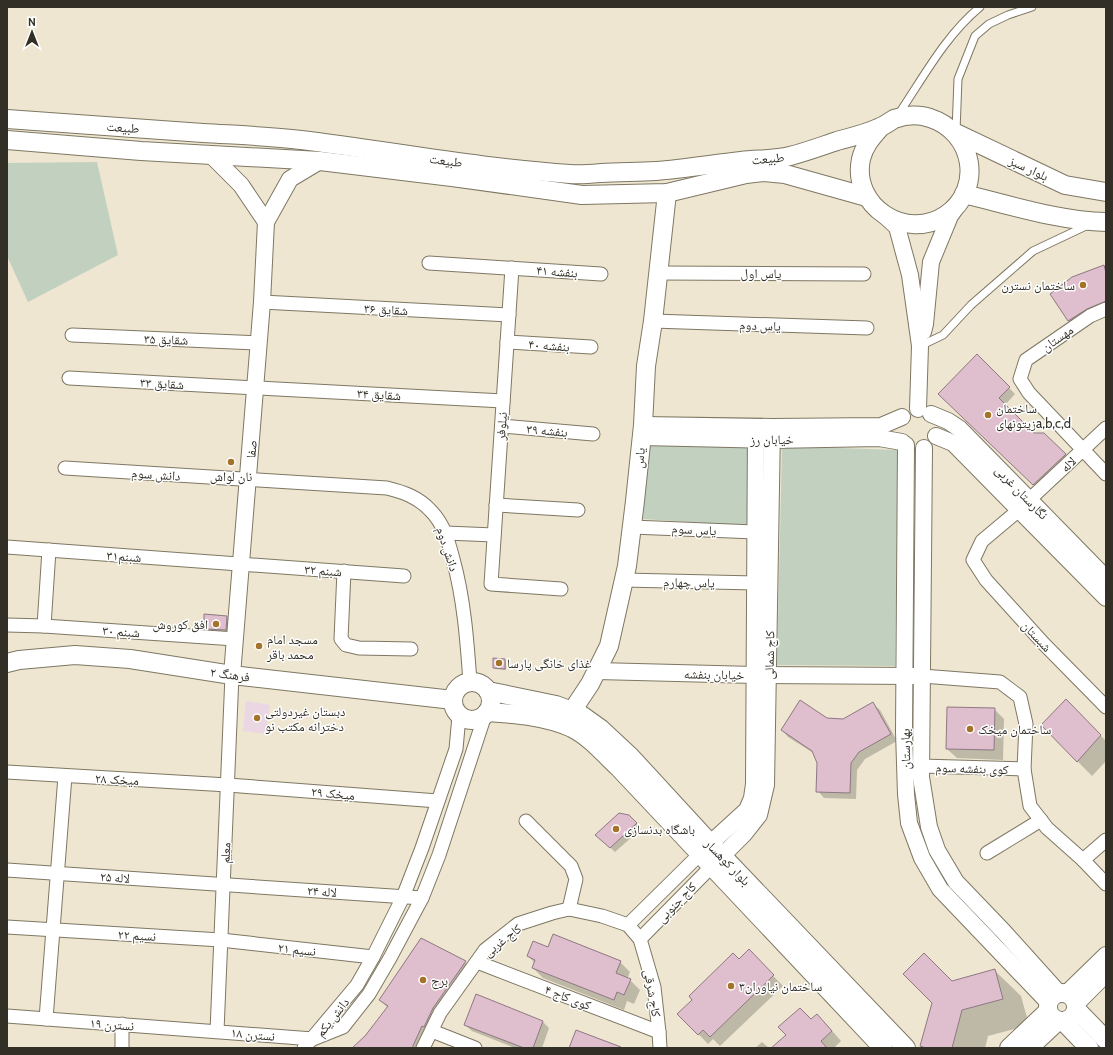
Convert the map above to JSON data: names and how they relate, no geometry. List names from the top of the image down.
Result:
{
  "streets": {
    "main road": [
      "طبیعت",
      "بلوار سبز",
      "یاس",
      "فرهنگ ۲",
      "بلوار کوهسار"
    ],
    "street": [
      "بنفشه ۴۱",
      "یاس اول",
      "شقایق ۳۶",
      "یاس دوم",
      "مهستان",
      "شقایق ۳۵",
      "بنفشه ۴۰",
      "شقایق ۳۳",
      "شقایق ۳۴",
      "نیلوفر",
      "بنفشه ۳۹",
      "خیابان رز",
      "صفا",
      "لاله",
      "دانش سوم",
      "نگارستان غربی",
      "یاس سوم",
      "دانش دوم",
      "شبنم۳۱",
      "شبنم ۳۲",
      "یاس چهارم",
      "شبنم ۳۰",
      "شبستان",
      "کاج شمالی",
      "خیابان بنفشه",
      "بهارستان",
      "کوی بنفشه سوم",
      "میخک ۲۸",
      "میخک ۲۹",
      "معلم",
      "لاله ۲۵",
      "لاله ۲۴",
      "کاج جنوبی",
      "نسیم ۲۲",
      "کاج غربی",
      "نسیم ۲۱",
      "کاج شرقی",
      "کوی کاج ۴",
      "دانش یکم",
      "نسترن ۱۹",
      "نسترن ۱۸"
    ]
  },
  "crossings": [
    ["طبیعت", "بلوار سبز"],
    ["طبیعت", "یاس"],
    ["بنفشه ۴۱", "نیلوفر"],
    ["یاس اول", "یاس"],
    ["شقایق ۳۶", "نیلوفر"],
    ["شقایق ۳۶", "صفا"],
    ["یاس دوم", "یاس"],
    ["مهستان", "لاله"],
    ["شقایق ۳۵", "صفا"],
    ["بنفشه ۴۰", "نیلوفر"],
    ["شقایق ۳۳", "شقایق ۳۴"],
    ["شقایق ۳۳", "صفا"],
    ["شقایق ۳۴", "نیلوفر"],
    ["شقایق ۳۴", "صفا"],
    ["نیلوفر", "بنفشه ۳۹"],
    ["خیابان رز", "یاس"],
    ["خیابان رز", "نگارستان غربی"],
    ["خیابان رز", "کاج شمالی"],
    ["خیابان رز", "بهارستان"],
    ["صفا", "دانش سوم"],
    ["صفا", "دانش دوم"],
    ["صفا", "شبنم۳۱"],
    ["صفا", "شبنم ۳۲"],
    ["صفا", "شبنم ۳۰"],
    ["صفا", "فرهنگ ۲"],
    ["صفا", "معلم"],
    ["یاس", "یاس سوم"],
    ["یاس", "یاس چهارم"],
    ["یاس", "خیابان بنفشه"],
    ["یاس", "بلوار کوهسار"],
    ["لاله", "نگارستان غربی"],
    ["لاله", "شبستان"],
    ["دانش سوم", "دانش دوم"],
    ["نگارستان غربی", "بهارستان"],
    ["یاس سوم", "کاج شمالی"],
    ["دانش دوم", "فرهنگ ۲"],
    ["دانش دوم", "بلوار کوهسار"],
    ["دانش دوم", "دانش یکم"],
    ["شبنم۳۱", "شبنم ۳۲"],
    ["یاس چهارم", "کاج شمالی"],
    ["کاج شمالی", "خیابان بنفشه"],
    ["کاج شمالی", "بلوار کوهسار"],
    ["کاج شمالی", "کاج جنوبی"],
    ["فرهنگ ۲", "معلم"],
    ["فرهنگ ۲", "بلوار کوهسار"],
    ["فرهنگ ۲", "دانش یکم"],
    ["خیابان بنفشه", "بهارستان"],
    ["بهارستان", "کوی بنفشه سوم"],
    ["میخک ۲۸", "میخک ۲۹"],
    ["میخک ۲۸", "معلم"],
    ["میخک ۲۹", "معلم"],
    ["میخک ۲۹", "دانش یکم"],
    ["معلم", "لاله ۲۵"],
    ["معلم", "لاله ۲۴"],
    ["معلم", "نسیم ۲۲"],
    ["معلم", "نسیم ۲۱"],
    ["معلم", "نسترن ۱۹"],
    ["معلم", "نسترن ۱۸"],
    ["بلوار کوهسار", "کاج جنوبی"],
    ["بلوار کوهسار", "دانش یکم"],
    ["لاله ۲۵", "لاله ۲۴"],
    ["لاله ۲۴", "دانش یکم"],
    ["کاج جنوبی", "کاج غربی"],
    ["کاج جنوبی", "کاج شرقی"],
    ["نسیم ۲۲", "نسیم ۲۱"],
    ["کاج غربی", "کوی کاج ۴"],
    ["نسیم ۲۱", "دانش یکم"],
    ["کاج شرقی", "کوی کاج ۴"],
    ["دانش یکم", "نسترن ۱۸"],
    ["نسترن ۱۹", "نسترن ۱۸"]
  ],
  "places": [
    "ساختمان نسترن",
    "ساختمان زیتونهایa,b,c,d",
    "نان لواش",
    "افق کوروش",
    "مسجد امام محمد باقر",
    "غذای خانگی پارسا",
    "دبستان غیردولتی دخترانه مکتب نو",
    "ساختمان میخک",
    "باشگاه بدنسازی",
    "برج",
    "ساختمان نیاوران۳"
  ],
  "north": "top"
}
